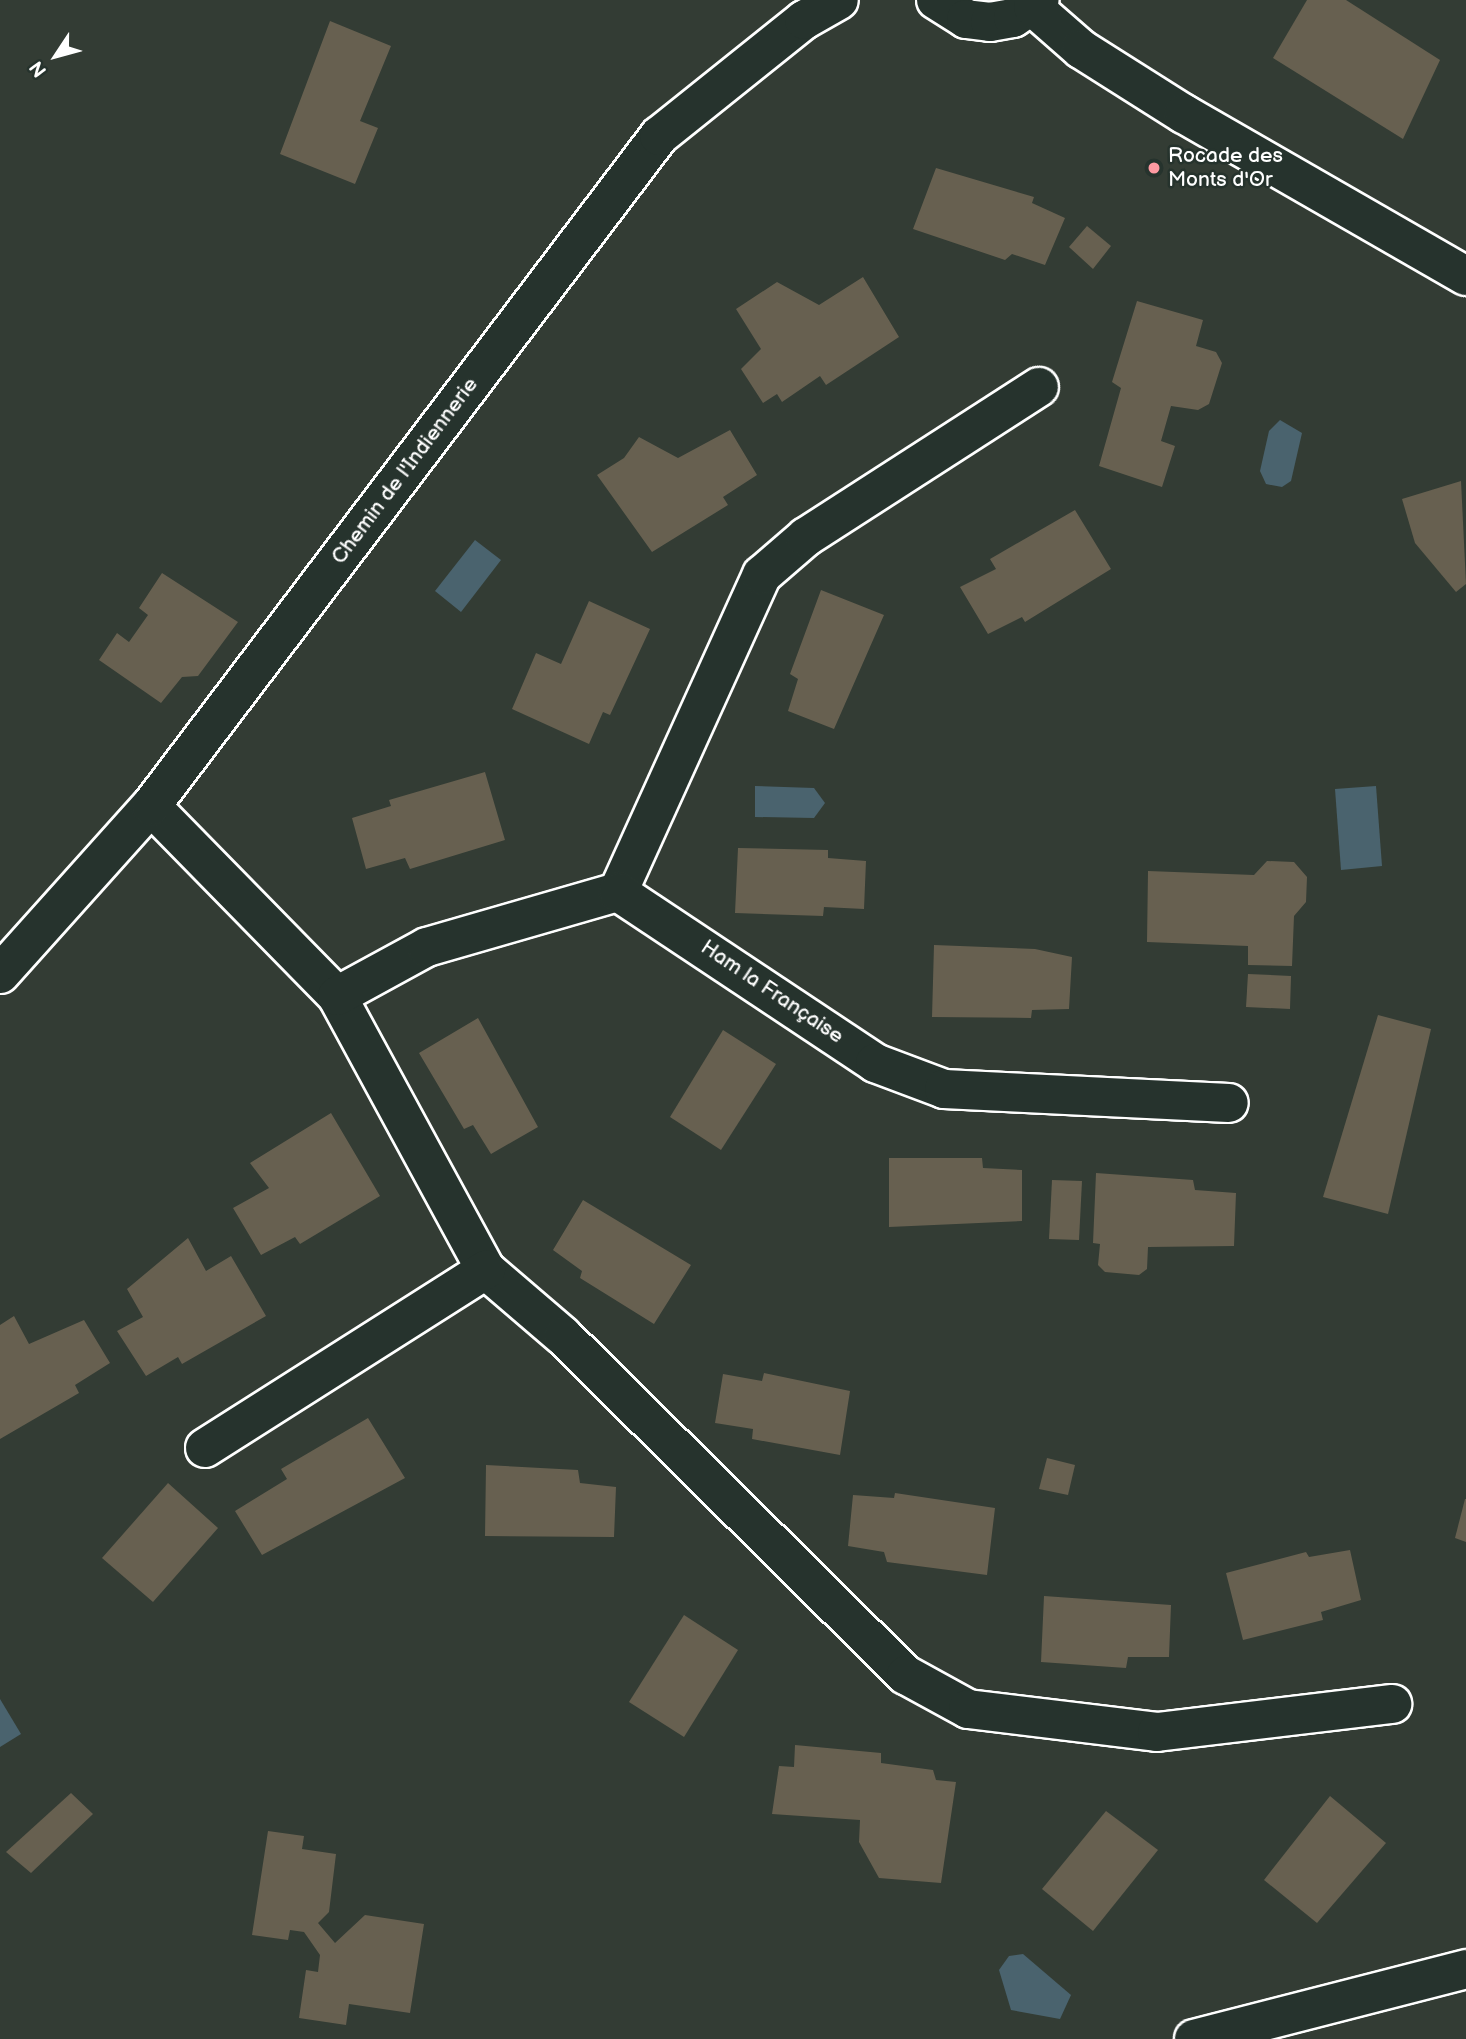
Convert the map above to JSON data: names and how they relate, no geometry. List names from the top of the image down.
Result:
{
  "streets": {
    "street": ["Chemin de l'Indiennerie", "Ham la Française"]
  },
  "places": ["Rocade des Monts d'Or"],
  "north": "bottom left"
}
